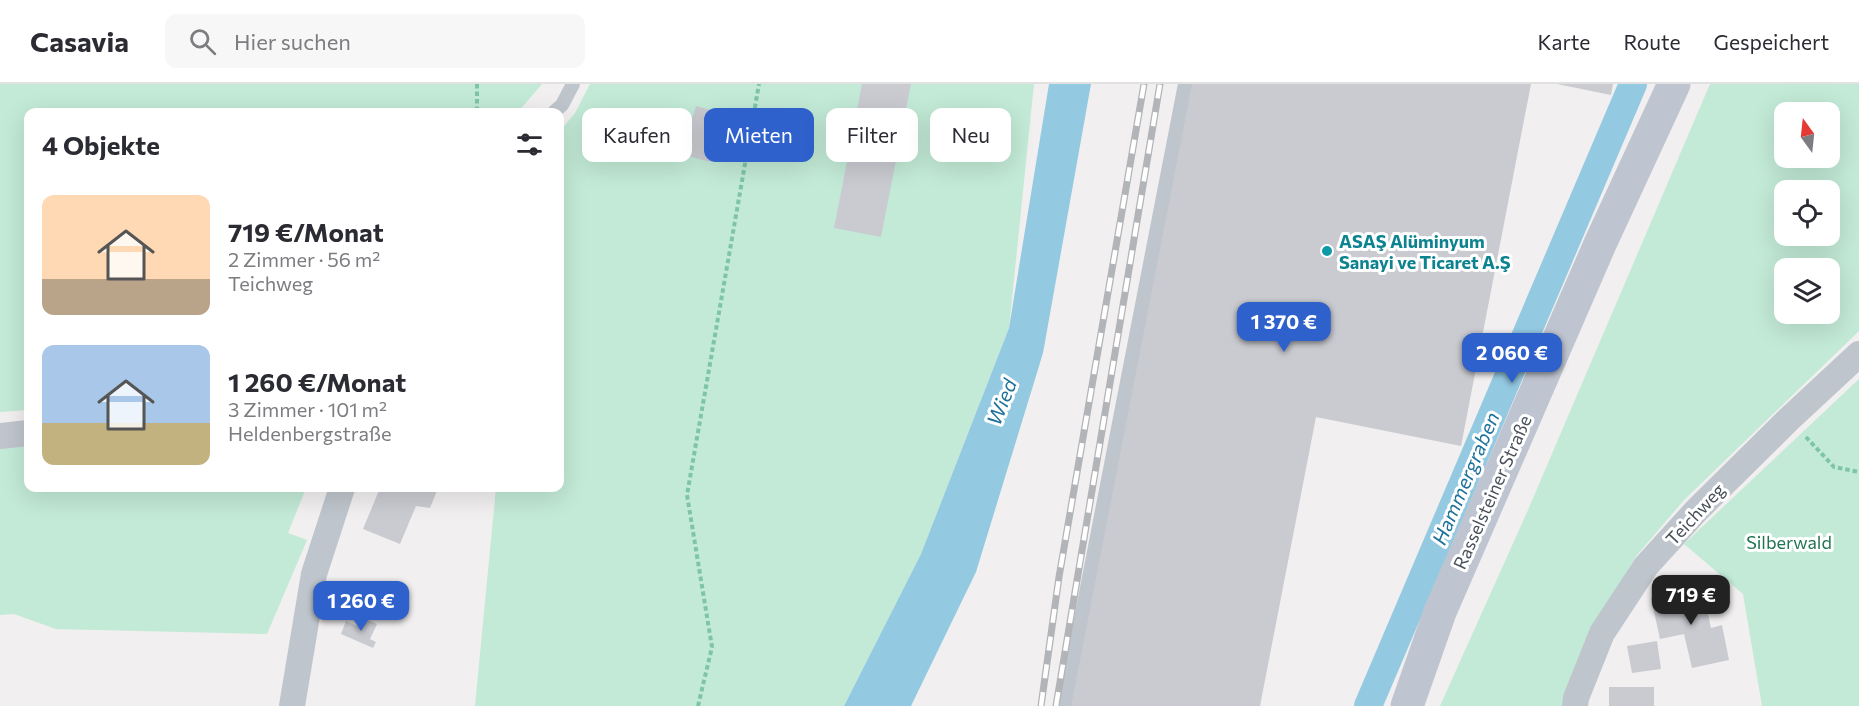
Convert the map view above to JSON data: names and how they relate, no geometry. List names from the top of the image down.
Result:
{
  "streets": {
    "main road": ["Rasselsteiner Straße"],
    "street": ["Teichweg"]
  },
  "water": ["Wied", "Hammergraben"],
  "parks": ["Silberwald"],
  "places": ["ASAŞ Alüminyum Sanayi ve Ticaret A.Ş"],
  "north": "top",
  "page": {
    "header": "Casavia",
    "search": "Hier suchen",
    "nav": ["Karte", "Route", "Gespeichert"],
    "chip": [
      "Kaufen",
      "Mieten",
      "Filter",
      "Neu"
    ],
    "heading": "4 Objekte",
    "list": [
      {
        "name": "719 €/Monat",
        "note": "2 Zimmer · 56 m² · Teichweg"
      },
      {
        "name": "1 260 €/Monat",
        "note": "3 Zimmer · 101 m² · Heldenbergstraße"
      }
    ],
    "price": [
      "1 370 €",
      "2 060 €",
      "719 €",
      "1 260 €"
    ]
  }
}
